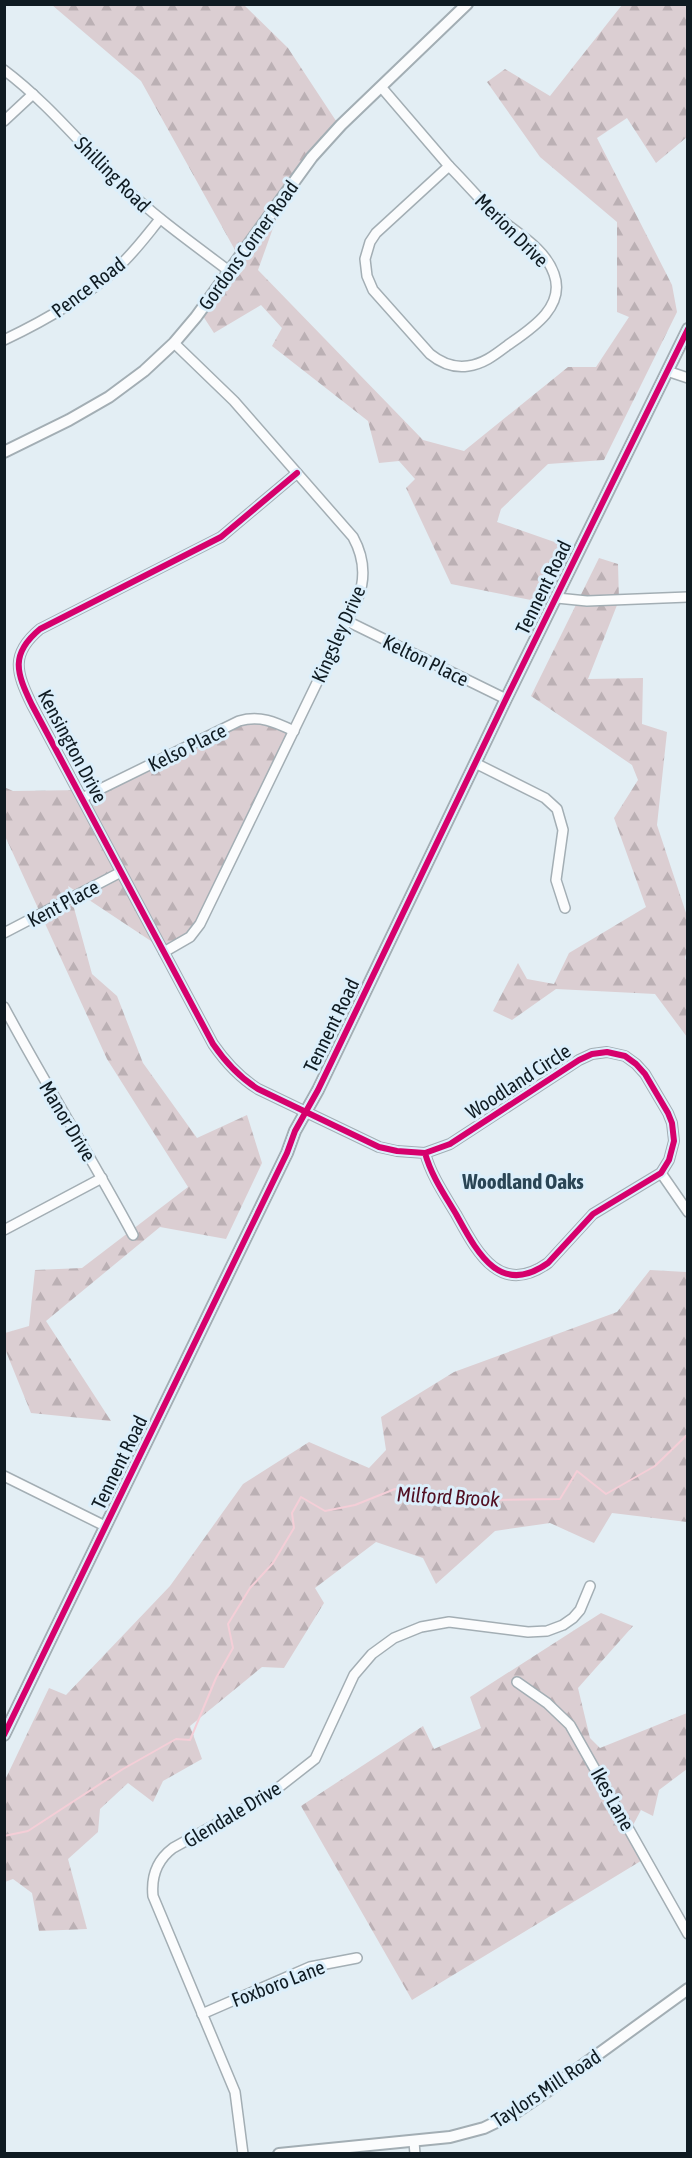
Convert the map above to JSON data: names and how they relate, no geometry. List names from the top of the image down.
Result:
{
  "streets": {
    "street": [
      "Shilling Road",
      "Merion Drive",
      "Gordons Corner Road",
      "Pence Road",
      "Tennent Road",
      "Kingsley Drive",
      "Kelton Place",
      "Kensington Drive",
      "Kelso Place",
      "Kent Place",
      "Woodland Circle",
      "Manor Drive",
      "Ikes Lane",
      "Glendale Drive",
      "Foxboro Lane",
      "Taylors Mill Road"
    ]
  },
  "crossings": [
    ["Shilling Road", "Gordons Corner Road"],
    ["Shilling Road", "Pence Road"],
    ["Merion Drive", "Gordons Corner Road"],
    ["Gordons Corner Road", "Kingsley Drive"],
    ["Tennent Road", "Kelton Place"],
    ["Tennent Road", "Kensington Drive"],
    ["Tennent Road", "Woodland Circle"],
    ["Kingsley Drive", "Kelton Place"],
    ["Kingsley Drive", "Kensington Drive"],
    ["Kingsley Drive", "Kelso Place"],
    ["Kensington Drive", "Kelso Place"],
    ["Kensington Drive", "Kent Place"],
    ["Kensington Drive", "Woodland Circle"],
    ["Glendale Drive", "Foxboro Lane"]
  ],
  "districts": ["Woodland Oaks"],
  "water": ["Milford Brook"]
}
